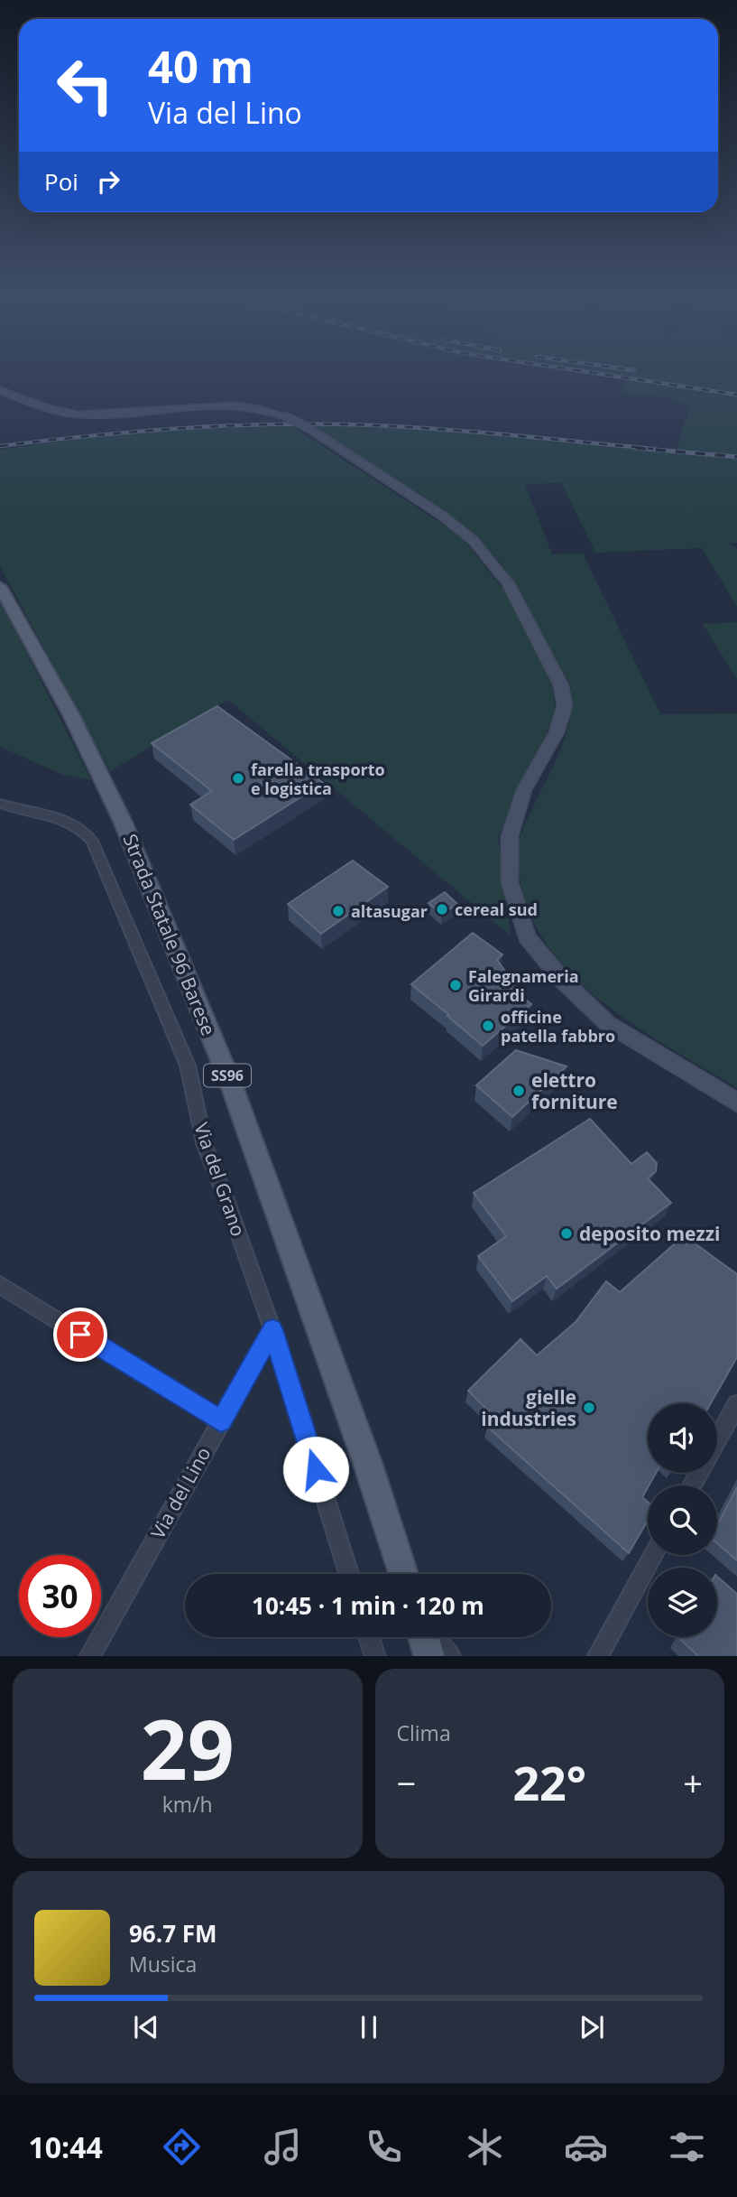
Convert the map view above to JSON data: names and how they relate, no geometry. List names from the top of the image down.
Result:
{
  "streets": {
    "main road": ["Strada Statale 96 Barese", "SS96"],
    "street": ["Via del Grano", "Via del Lino"]
  },
  "crossings": [
    ["Via del Grano", "Via del Lino"]
  ],
  "places": [
    "farella trasporto e logistica",
    "cereal sud",
    "altasugar",
    "Falegnameria Girardi",
    "officine patella fabbro",
    "elettro forniture",
    "deposito mezzi",
    "gielle industries"
  ],
  "page": {
    "turn": ["40 m", "Via del Lino"],
    "then": "Poi",
    "limit": "30",
    "trip": "10:45 · 1 min · 120 m",
    "tile": [
      ["29", "km/h"],
      "Clima"
    ],
    "heat": ["−", "22°", "+"],
    "song": ["96.7 FM", "Musica"],
    "tabs": "10:44"
  }
}
